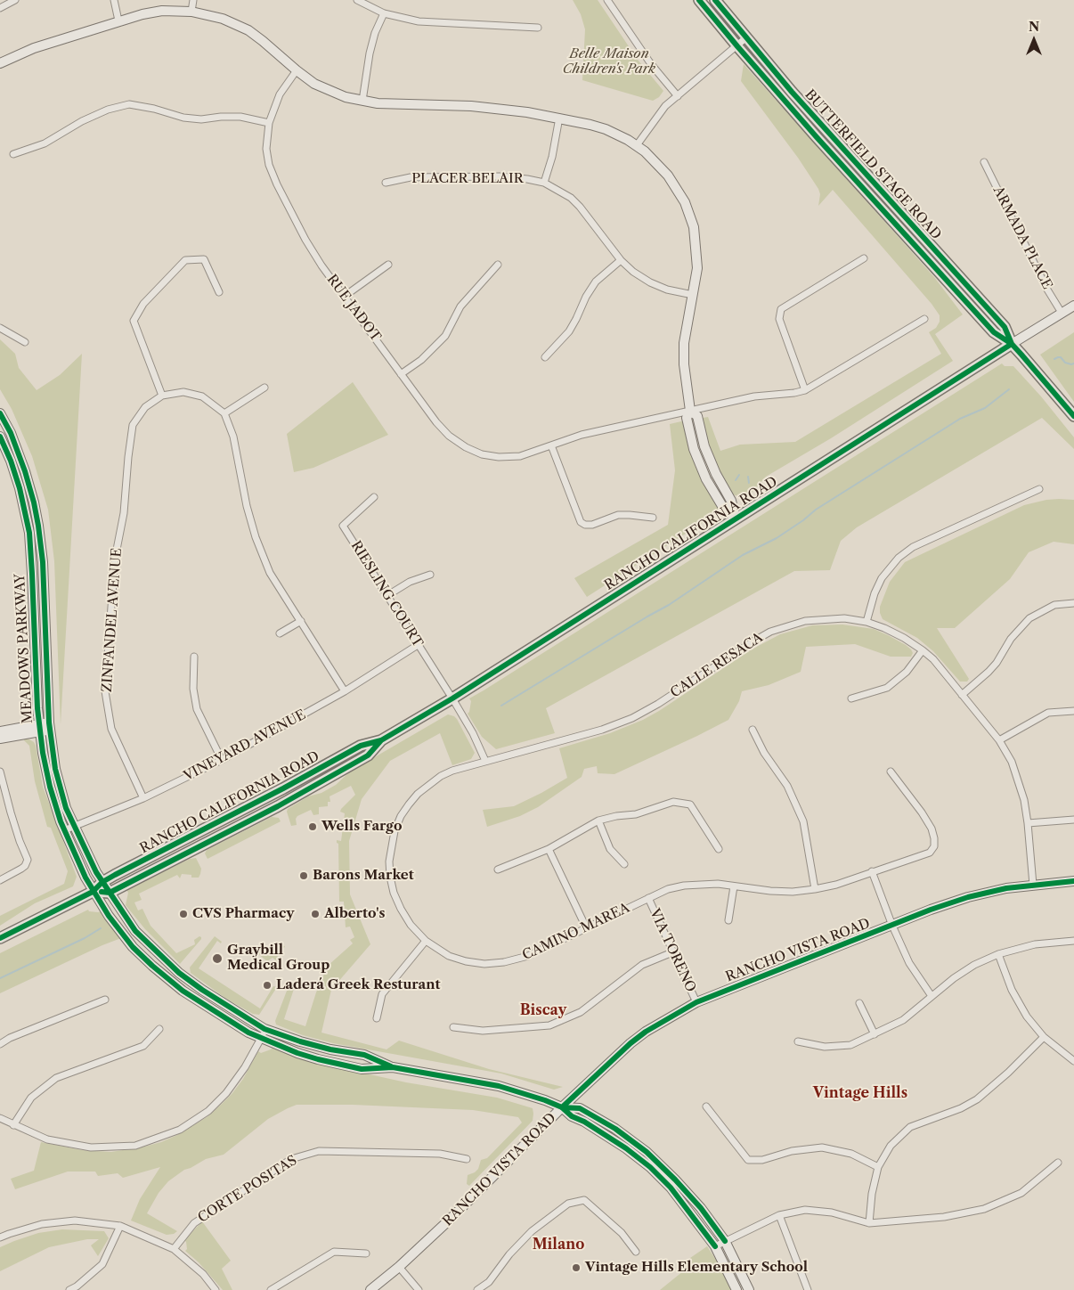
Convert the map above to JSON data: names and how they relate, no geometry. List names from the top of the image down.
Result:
{
  "streets": {
    "main road": [
      "BUTTERFIELD STAGE ROAD",
      "RANCHO CALIFORNIA ROAD",
      "MEADOWS PARKWAY",
      "RANCHO VISTA ROAD"
    ],
    "street": [
      "PLACER BELAIR",
      "ARMADA PLACE",
      "RUE JADOT",
      "RIESLING COURT",
      "ZINFANDEL AVENUE",
      "CALLE RESACA",
      "VINEYARD AVENUE",
      "CAMINO MAREA",
      "VIA TORENO",
      "CORTE POSITAS"
    ]
  },
  "crossings": [
    ["BUTTERFIELD STAGE ROAD", "RANCHO CALIFORNIA ROAD"],
    ["ARMADA PLACE", "RANCHO CALIFORNIA ROAD"],
    ["RANCHO CALIFORNIA ROAD", "RIESLING COURT"],
    ["RANCHO CALIFORNIA ROAD", "MEADOWS PARKWAY"],
    ["RIESLING COURT", "CALLE RESACA"],
    ["RIESLING COURT", "VINEYARD AVENUE"],
    ["RIESLING COURT", "CAMINO MAREA"],
    ["ZINFANDEL AVENUE", "VINEYARD AVENUE"],
    ["MEADOWS PARKWAY", "VINEYARD AVENUE"],
    ["MEADOWS PARKWAY", "RANCHO VISTA ROAD"],
    ["CALLE RESACA", "CAMINO MAREA"],
    ["CALLE RESACA", "RANCHO VISTA ROAD"],
    ["CAMINO MAREA", "VIA TORENO"],
    ["VIA TORENO", "RANCHO VISTA ROAD"]
  ],
  "districts": ["Biscay", "Vintage Hills", "Milano"],
  "parks": ["Belle Maison Children's Park"],
  "places": [
    "Wells Fargo",
    "Barons Market",
    "CVS Pharmacy",
    "Alberto's",
    "Graybill Medical Group",
    "Laderá Greek Resturant",
    "Vintage Hills Elementary School"
  ],
  "north": "top"
}
